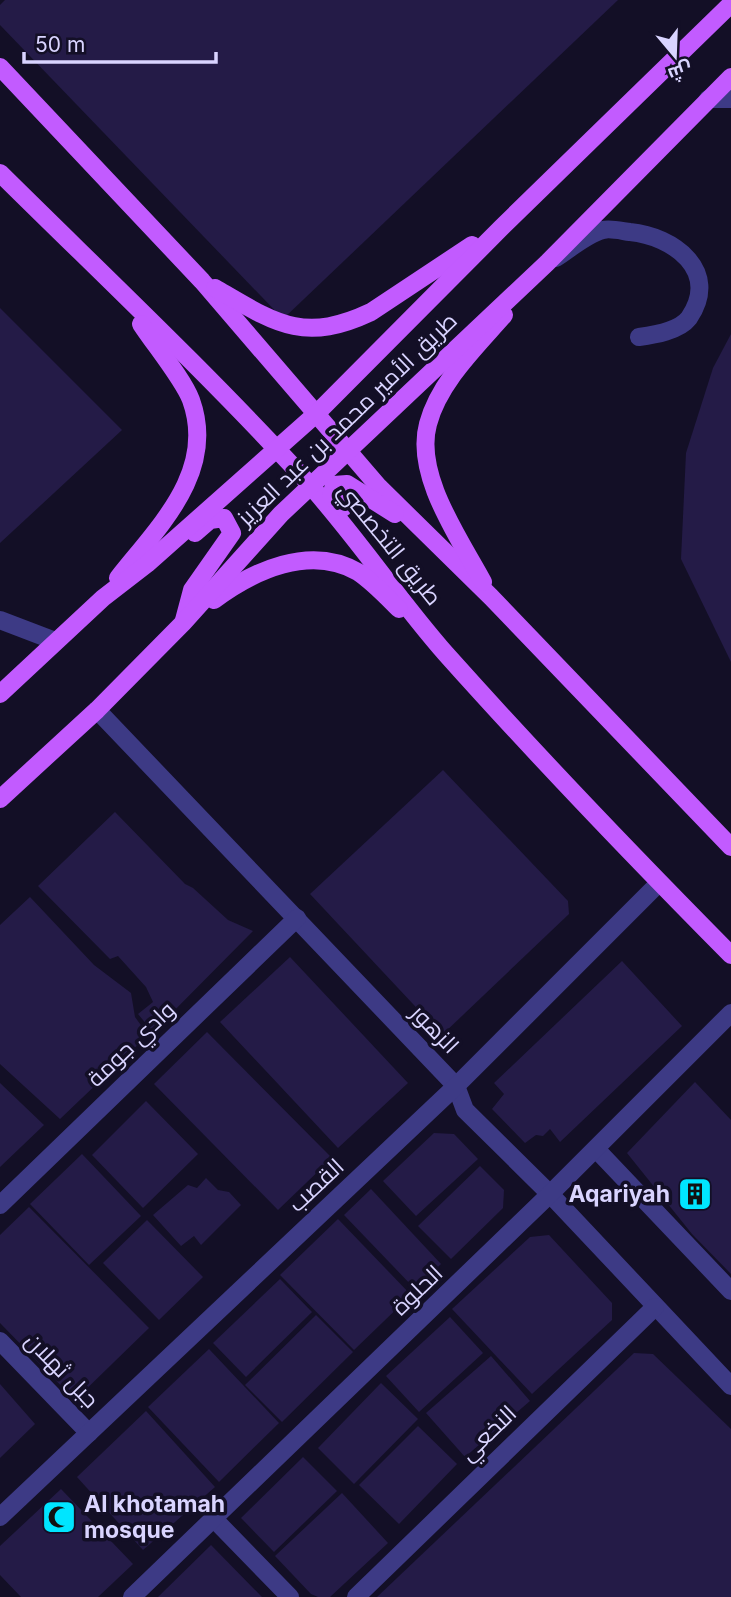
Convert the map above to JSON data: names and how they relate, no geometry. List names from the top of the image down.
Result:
{
  "streets": {
    "main road": ["طريق الأمير محمد بن عبد العزيز", "طريق التخصصي"],
    "street": [
      "الزهور",
      "وادي جومة",
      "القصب",
      "الحلوة",
      "جبل ثهلان",
      "النخعي"
    ]
  },
  "crossings": [
    ["طريق الأمير محمد بن عبد العزيز", "طريق التخصصي"],
    ["طريق الأمير محمد بن عبد العزيز", "الزهور"],
    ["طريق التخصصي", "القصب"],
    ["الزهور", "وادي جومة"],
    ["الزهور", "القصب"],
    ["الزهور", "الحلوة"],
    ["الزهور", "النخعي"],
    ["القصب", "جبل ثهلان"]
  ],
  "places": {
    "building": ["Aqariyah"],
    "mosque": ["Al khotamah mosque"]
  },
  "scale_bar": "50 m",
  "north": "bottom"
}
